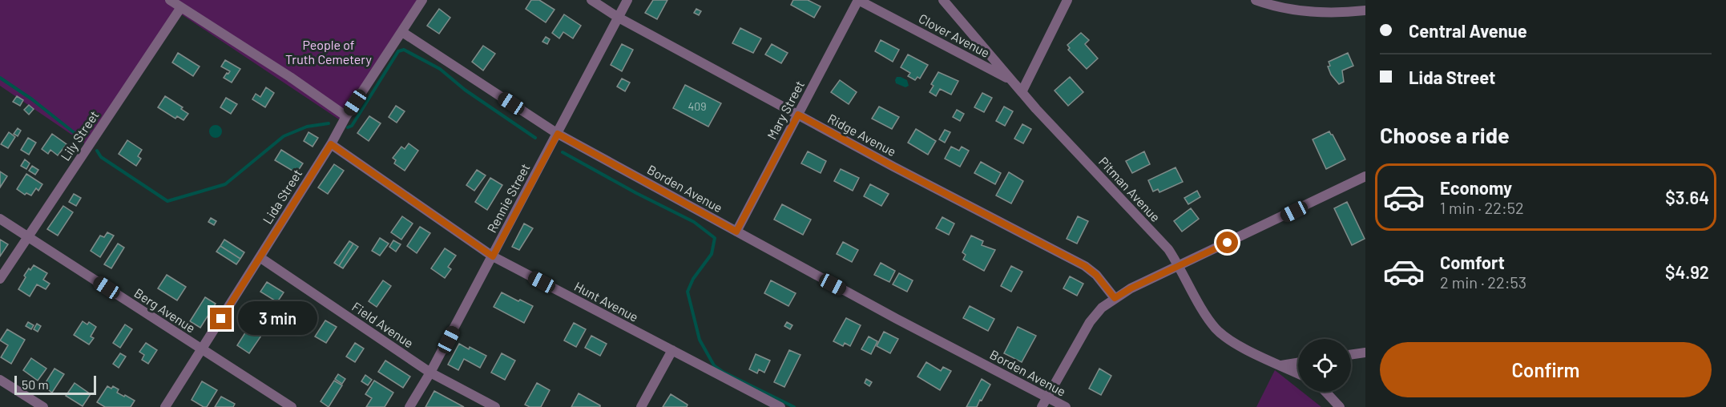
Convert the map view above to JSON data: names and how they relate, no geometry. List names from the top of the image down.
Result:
{
  "streets": {
    "street": [
      "Clover Avenue",
      "Mary Street",
      "Ridge Avenue",
      "Lily Street",
      "Borden Avenue",
      "Pitman Avenue",
      "Lida Street",
      "Rennie Street",
      "Hunt Avenue",
      "Berg Avenue",
      "Field Avenue"
    ]
  },
  "crossings": [
    ["Clover Avenue", "Mary Street"],
    ["Clover Avenue", "Pitman Avenue"],
    ["Mary Street", "Ridge Avenue"],
    ["Mary Street", "Borden Avenue"],
    ["Ridge Avenue", "Rennie Street"],
    ["Lily Street", "Berg Avenue"],
    ["Borden Avenue", "Lida Street"],
    ["Borden Avenue", "Rennie Street"],
    ["Lida Street", "Hunt Avenue"],
    ["Lida Street", "Berg Avenue"],
    ["Lida Street", "Field Avenue"],
    ["Rennie Street", "Hunt Avenue"],
    ["Rennie Street", "Field Avenue"]
  ],
  "parks": ["People of Truth Cemetery"],
  "house_numbers": ["409"],
  "scale_bar": "50 m",
  "page": {
    "banner": ["Central Avenue", "Lida Street"],
    "heading": "Choose a ride",
    "list": [
      {
        "name": "Economy",
        "note": "1 min · 22:52",
        "value": "$3.64"
      },
      {
        "name": "Comfort",
        "note": "2 min · 22:53",
        "value": "$4.92"
      }
    ],
    "bubble": "3 min",
    "buttons": "Confirm",
    "scale": "50 m"
  }
}
